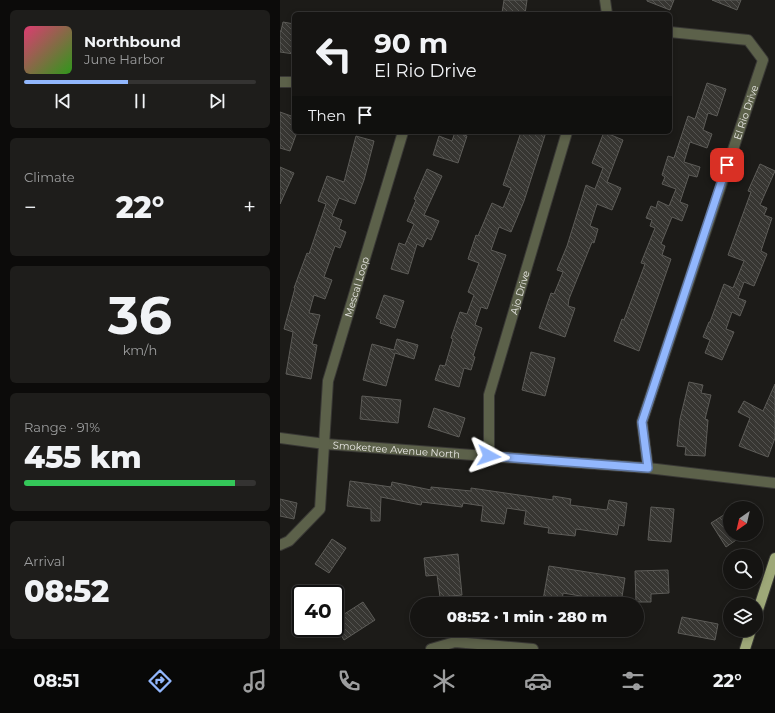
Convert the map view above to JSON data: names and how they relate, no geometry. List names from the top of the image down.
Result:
{
  "streets": {
    "street": [
      "El Rio Drive",
      "Mescal Loop",
      "Ajo Drive",
      "Smoketree Avenue North"
    ]
  },
  "crossings": [
    ["El Rio Drive", "Smoketree Avenue North"],
    ["Mescal Loop", "Smoketree Avenue North"],
    ["Ajo Drive", "Smoketree Avenue North"]
  ],
  "north": "bottom left",
  "page": {
    "turn": ["90 m", "El Rio Drive"],
    "song": ["Northbound", "June Harbor"],
    "then": "Then",
    "tile": [
      "Climate",
      ["36", "km/h"],
      ["Range · 91%", "455 km"],
      ["Arrival", "08:52"]
    ],
    "heat": ["−", "22°", "+"],
    "limit": "40",
    "trip": "08:52 · 1 min · 280 m",
    "tabs": ["08:51", "22°"]
  }
}
